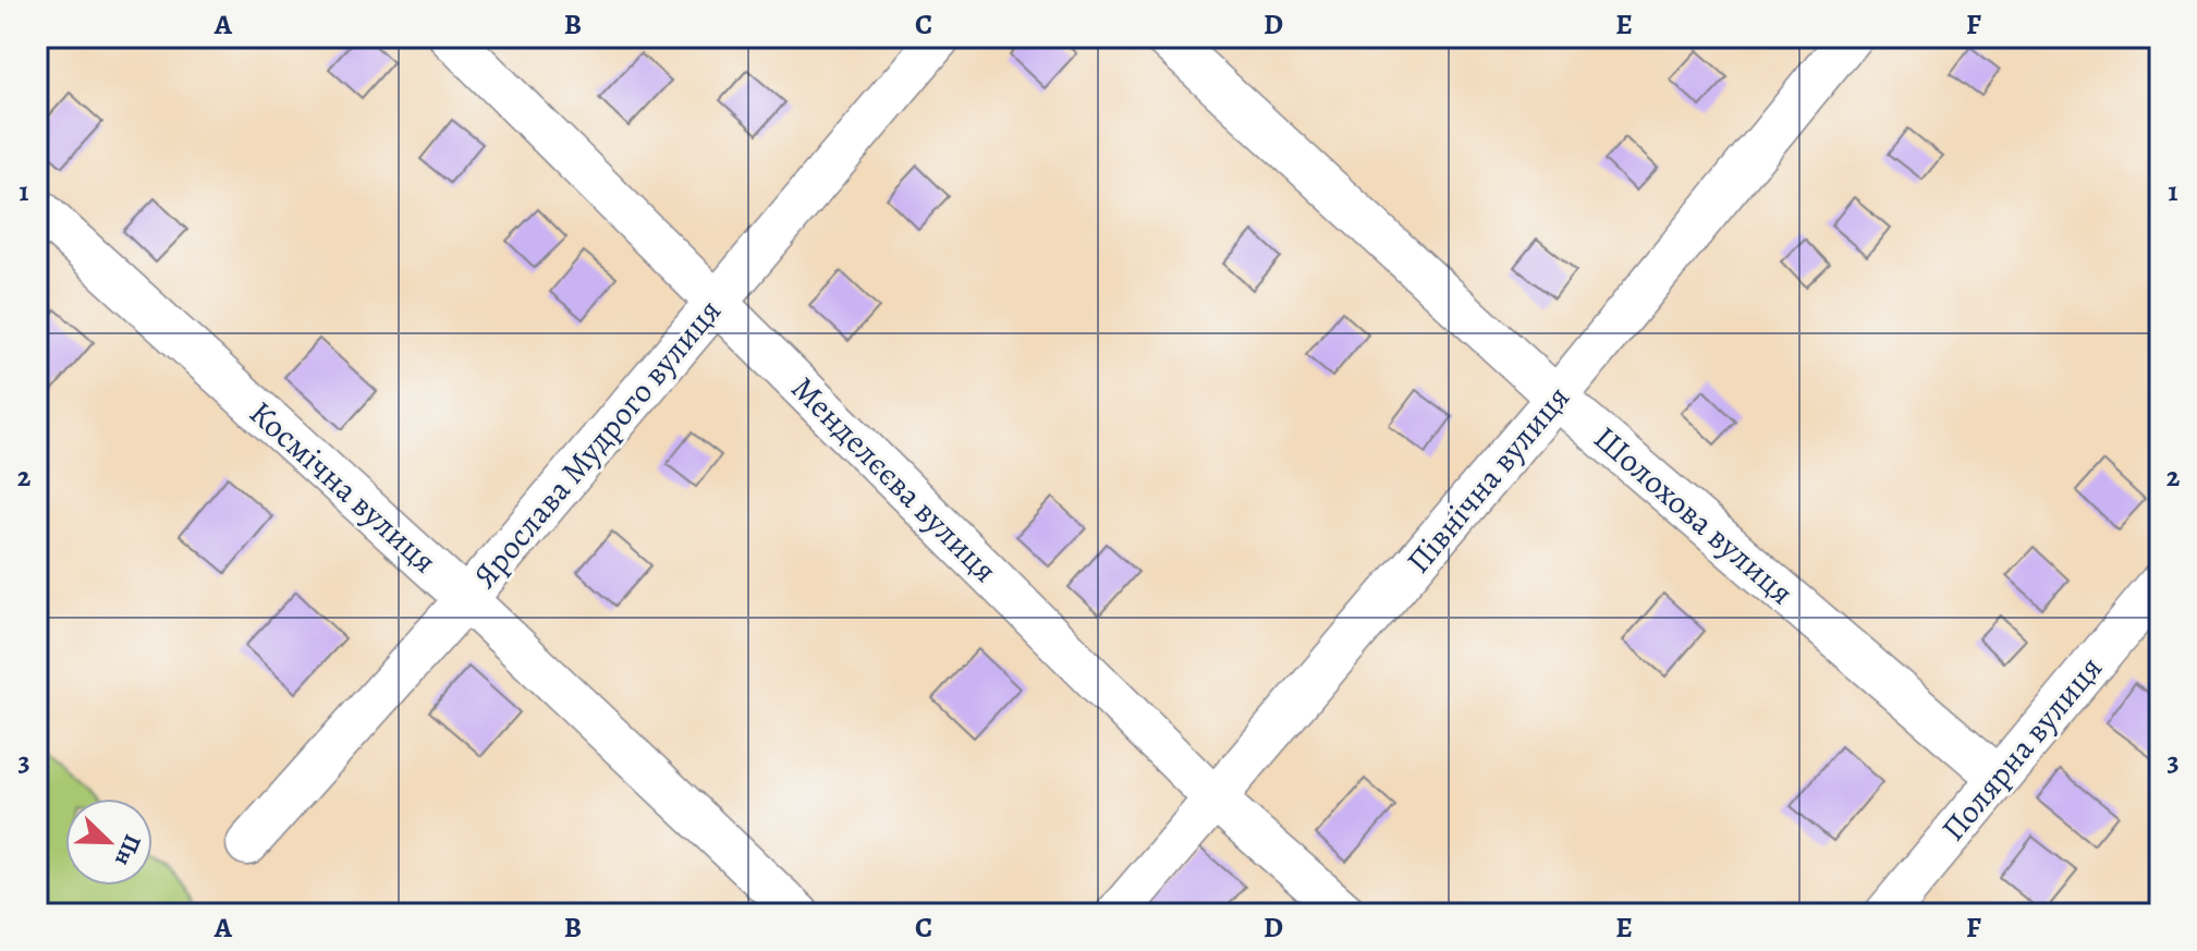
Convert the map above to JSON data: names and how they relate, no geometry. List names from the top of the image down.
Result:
{
  "streets": {
    "street": [
      "Ярослава Мудрого вулиця",
      "Менделєєва вулиця",
      "Північна вулиця",
      "Космічна вулиця",
      "Шолохова вулиця",
      "Полярна вулиця"
    ]
  },
  "crossings": [
    ["Ярослава Мудрого вулиця", "Менделєєва вулиця"],
    ["Ярослава Мудрого вулиця", "Космічна вулиця"],
    ["Менделєєва вулиця", "Північна вулиця"],
    ["Північна вулиця", "Шолохова вулиця"],
    ["Шолохова вулиця", "Полярна вулиця"]
  ],
  "north": "bottom right",
  "grid": {
    "columns": [
      "A",
      "B",
      "C",
      "D",
      "E",
      "F"
    ],
    "rows": ["1", "2", "3"]
  }
}
